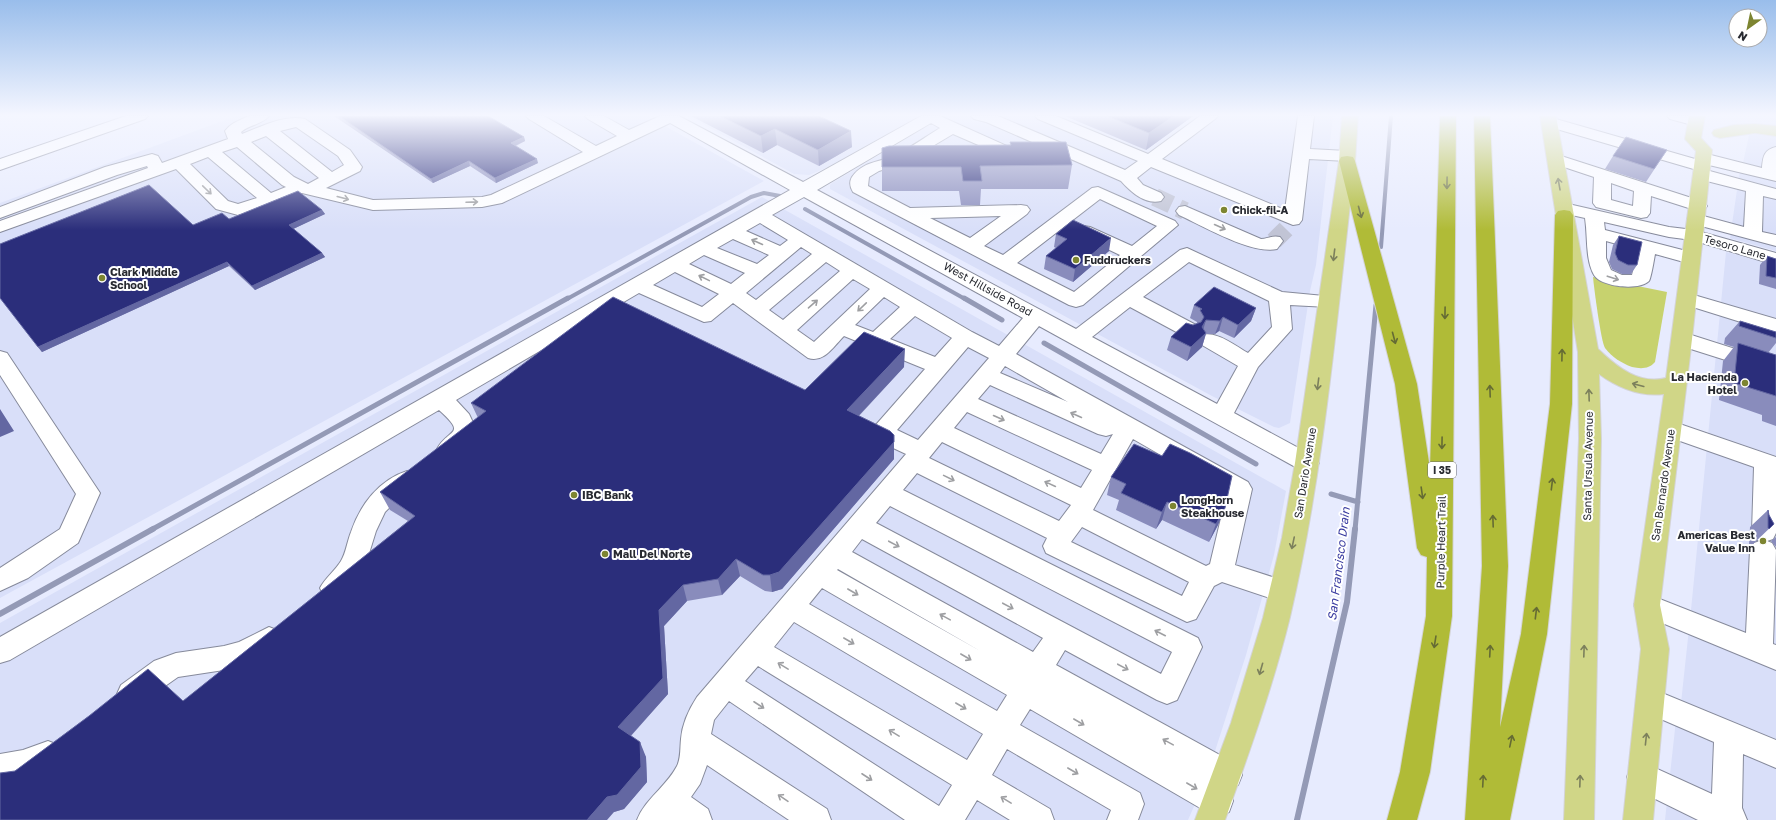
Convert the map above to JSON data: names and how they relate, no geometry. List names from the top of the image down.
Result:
{
  "streets": {
    "highway": ["I 35", "Purple Heart Trail"],
    "main road": ["Santa Ursula Avenue", "San Dario Avenue", "San Bernardo Avenue"],
    "street": ["Tesoro Lane", "West Hillside Road"]
  },
  "crossings": [
    ["Tesoro Lane", "San Bernardo Avenue"],
    ["West Hillside Road", "San Dario Avenue"]
  ],
  "one_way": ["Santa Ursula Avenue", "San Dario Avenue"],
  "water": ["San Francisco Drain"],
  "places": [
    "Chick-fil-A",
    "Fuddruckers",
    "Clark Middle School",
    "La Hacienda Hotel",
    "IBC Bank",
    "LongHorn Steakhouse",
    "Americas Best Value Inn",
    "Mall Del Norte"
  ],
  "north": "bottom left"
}
